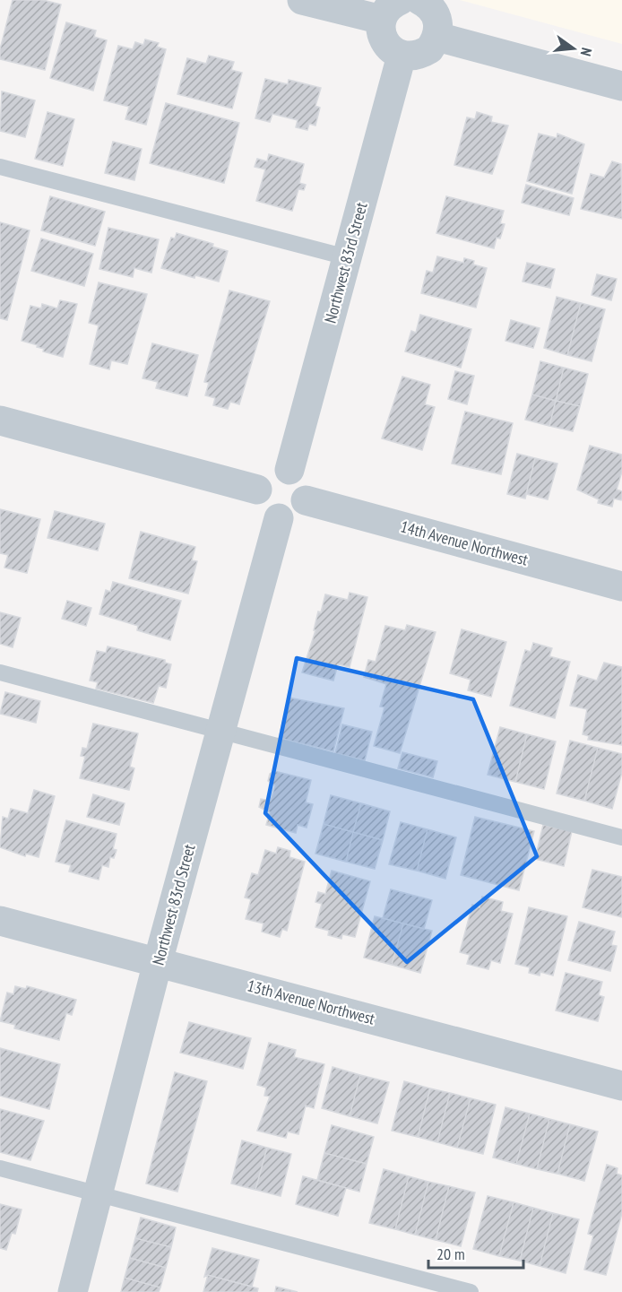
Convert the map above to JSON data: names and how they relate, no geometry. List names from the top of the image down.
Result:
{
  "streets": {
    "street": ["Northwest 83rd Street", "14th Avenue Northwest", "13th Avenue Northwest"]
  },
  "crossings": [
    ["Northwest 83rd Street", "14th Avenue Northwest"],
    ["Northwest 83rd Street", "13th Avenue Northwest"]
  ],
  "scale_bar": "20 m",
  "north": "right"
}
